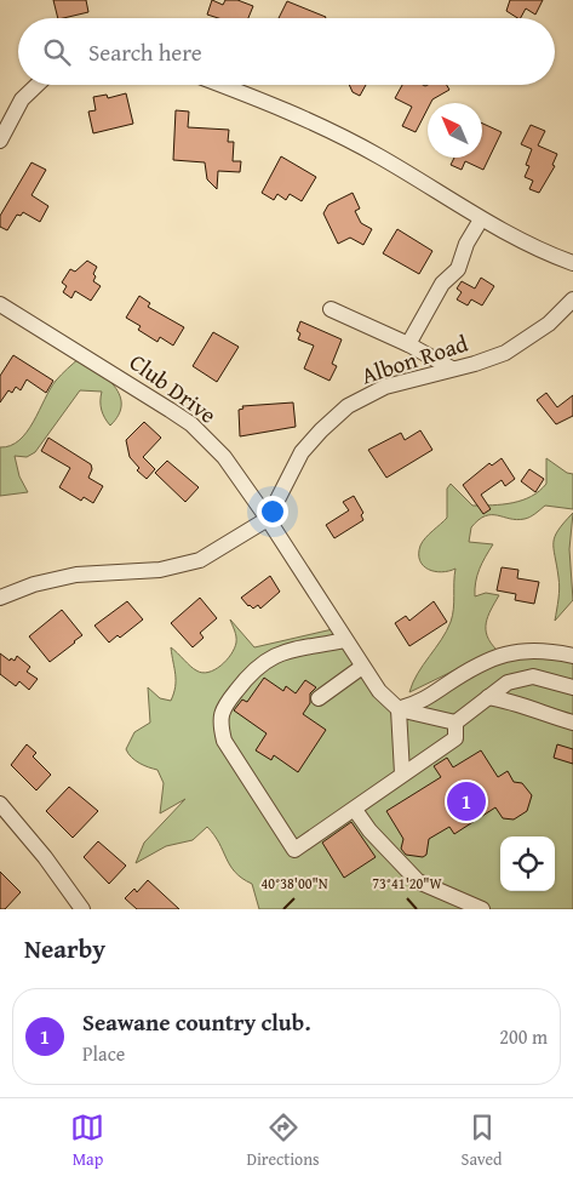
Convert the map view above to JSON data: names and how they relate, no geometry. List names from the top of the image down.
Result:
{
  "streets": {
    "street": ["Albon Road", "Club Drive"]
  },
  "crossings": [
    ["Albon Road", "Club Drive"]
  ],
  "north": "top left",
  "page": {
    "search": "Search here",
    "pins": "1",
    "heading": "Nearby",
    "list": [
      {
        "mark": "1",
        "name": "Seawane country club.",
        "note": "Place",
        "value": "200 m"
      }
    ],
    "nav": ["Map", "Directions", "Saved"]
  },
  "coordinates": ["73°41'20\"W", "40°38'00\"N"]
}
